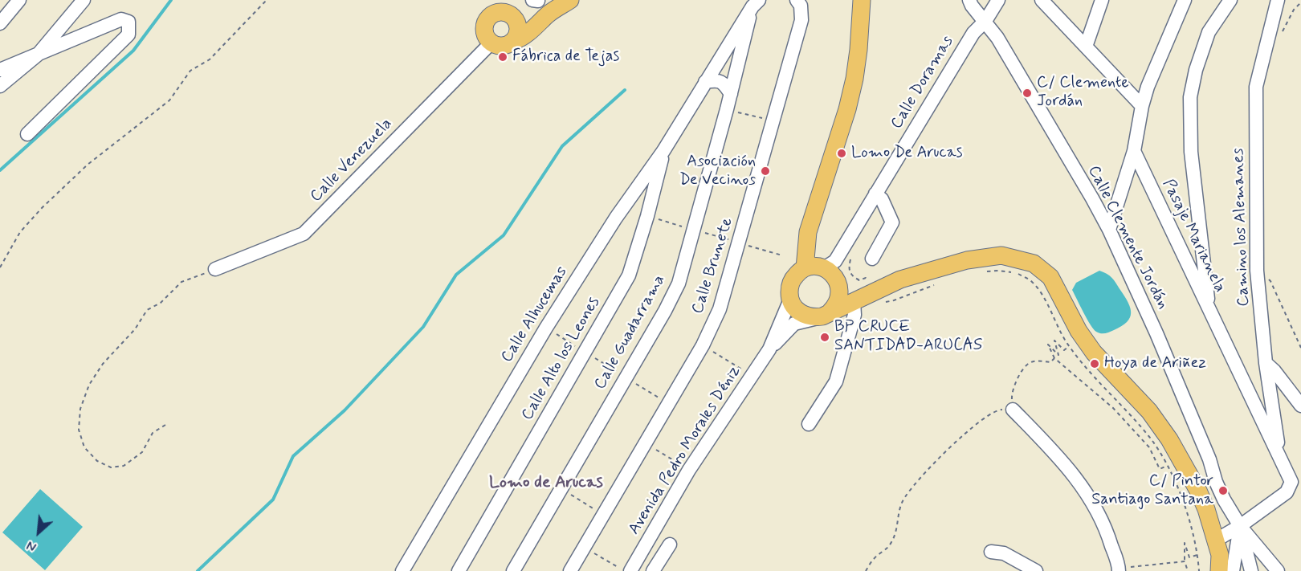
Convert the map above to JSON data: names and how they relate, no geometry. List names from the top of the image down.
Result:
{
  "streets": {
    "street": [
      "Calle Doramas",
      "Calle Venezuela",
      "Camino los Alemanes",
      "Pasaje Marianela",
      "Calle Clemente Jordán",
      "Calle Brunete",
      "Calle Alhucemas",
      "Calle Guadarrama",
      "Calle Alto los Leones",
      "Avenida Pedro Morales Déniz"
    ]
  },
  "crossings": [
    ["Calle Doramas", "Calle Clemente Jordán"],
    ["Camino los Alemanes", "Pasaje Marianela"],
    ["Pasaje Marianela", "Calle Clemente Jordán"],
    ["Calle Alhucemas", "Calle Guadarrama"],
    ["Calle Alhucemas", "Calle Alto los Leones"]
  ],
  "districts": ["Lomo de Arucas"],
  "places": [
    "Fábrica de Tejas",
    "C/ Clemente Jordán",
    "Lomo De Arucas",
    "Asociación De Vecinos",
    "BP CRUCE SANTIDAD-ARUCAS",
    "Hoya de Ariñez",
    "C/ Pintor Santiago Santana"
  ],
  "north": "bottom left"
}
